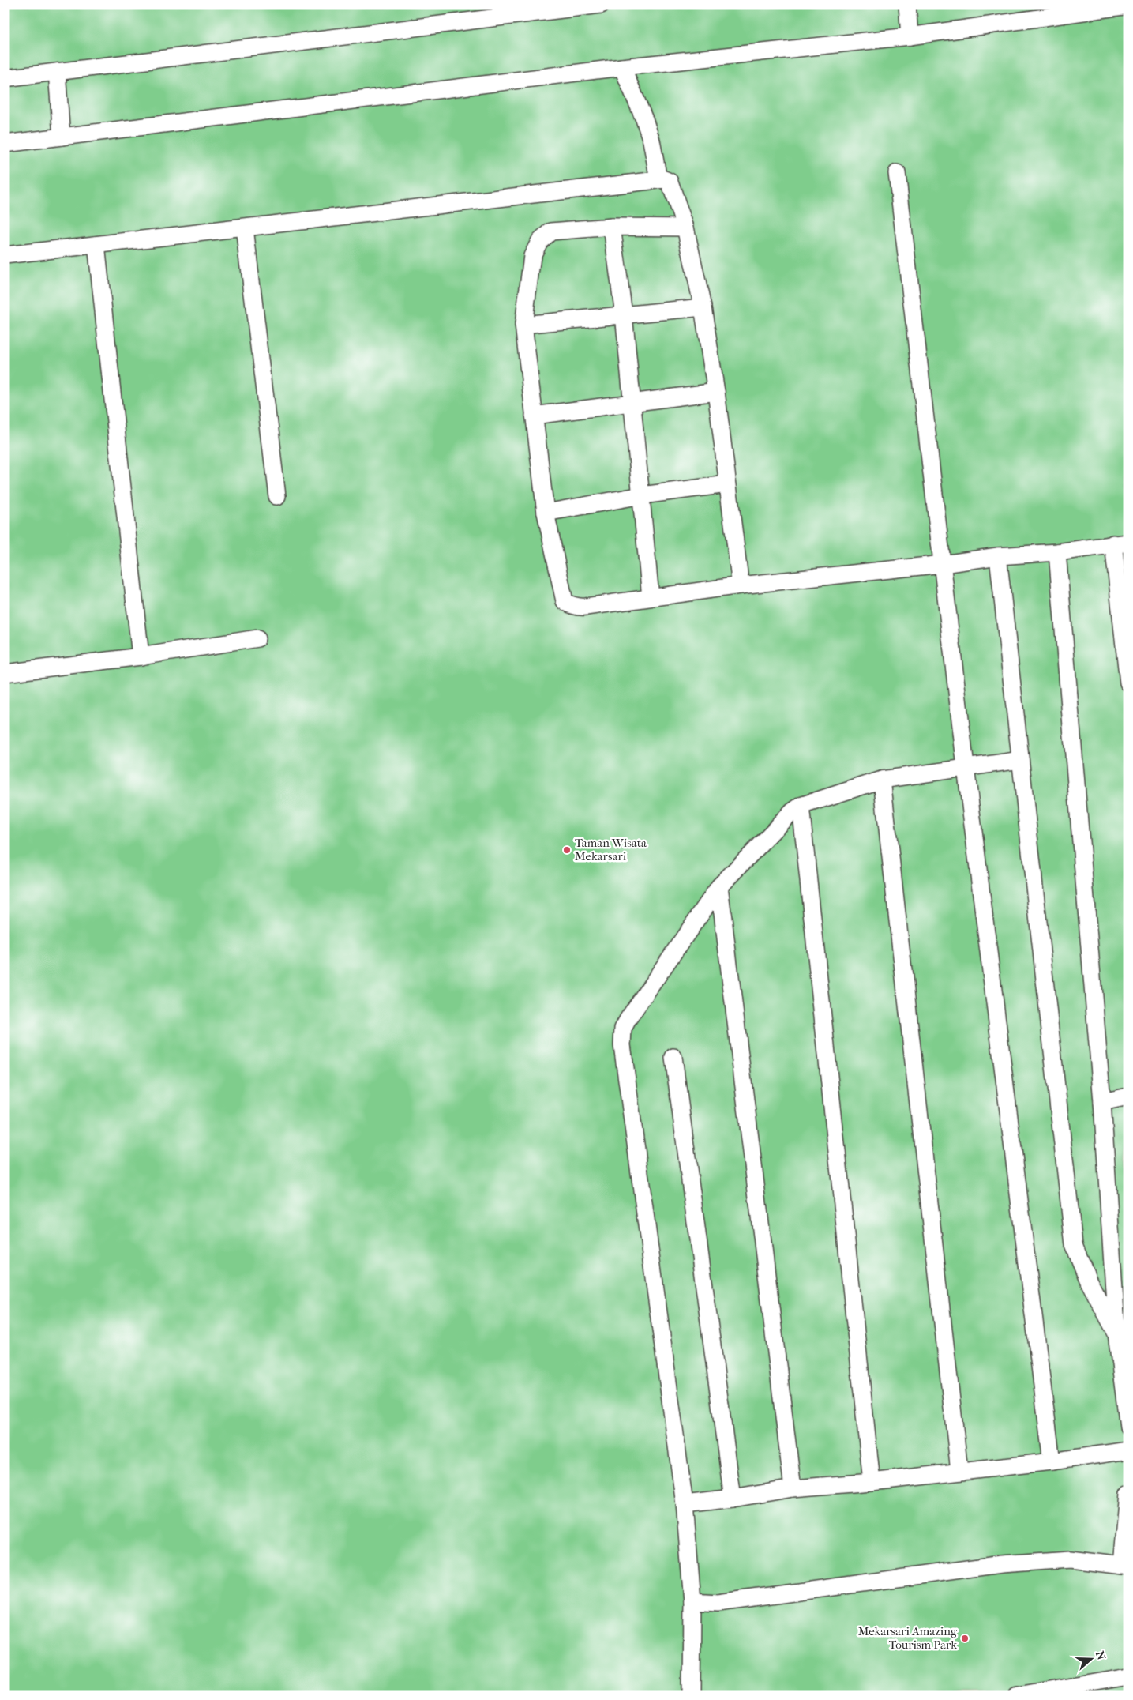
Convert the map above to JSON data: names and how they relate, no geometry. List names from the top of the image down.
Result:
{
  "places": ["Taman Wisata Mekarsari", "Mekarsari Amazing Tourism Park"],
  "north": "right"
}
